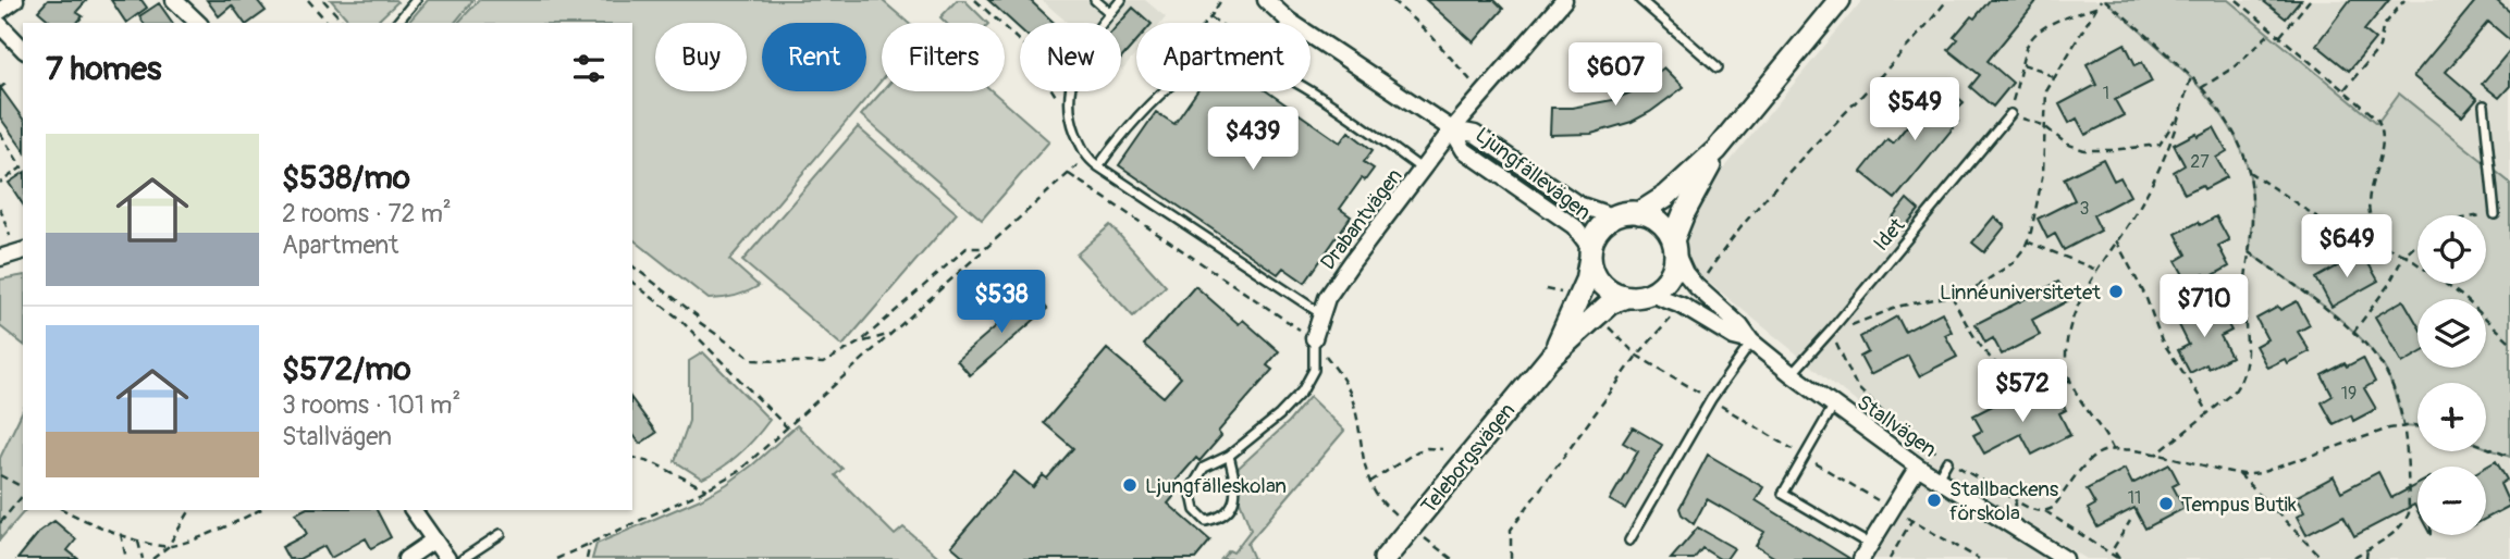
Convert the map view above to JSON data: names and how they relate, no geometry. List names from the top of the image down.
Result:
{
  "streets": {
    "main road": ["Teleborgsvägen"],
    "street": ["Ljungfällevägen", "Drabantvägen", "Stallvägen"],
    "lane": ["Idet"]
  },
  "crossings": [
    ["Ljungfällevägen", "Drabantvägen"],
    ["Ljungfällevägen", "Stallvägen"],
    ["Ljungfällevägen", "Teleborgsvägen"],
    ["Idet", "Stallvägen"],
    ["Stallvägen", "Teleborgsvägen"]
  ],
  "places": [
    "Linnéuniversitetet",
    "Ljungfälleskolan",
    "Stallbackens förskola",
    "Tempus Butik"
  ],
  "house_numbers": [
    "1",
    "27",
    "3",
    "19",
    "11"
  ],
  "page": {
    "chip": [
      "Buy",
      "Rent",
      "Filters",
      "New",
      "Apartment"
    ],
    "heading": "7 homes",
    "price": [
      "$607",
      "$549",
      "$439",
      "$649",
      "$538",
      "$710",
      "$572"
    ],
    "list": [
      {
        "name": "$538/mo",
        "note": "2 rooms · 72 m² · Apartment"
      },
      {
        "name": "$572/mo",
        "note": "3 rooms · 101 m² · Stallvägen"
      }
    ],
    "map_buttons": ["+", "−"]
  }
}
